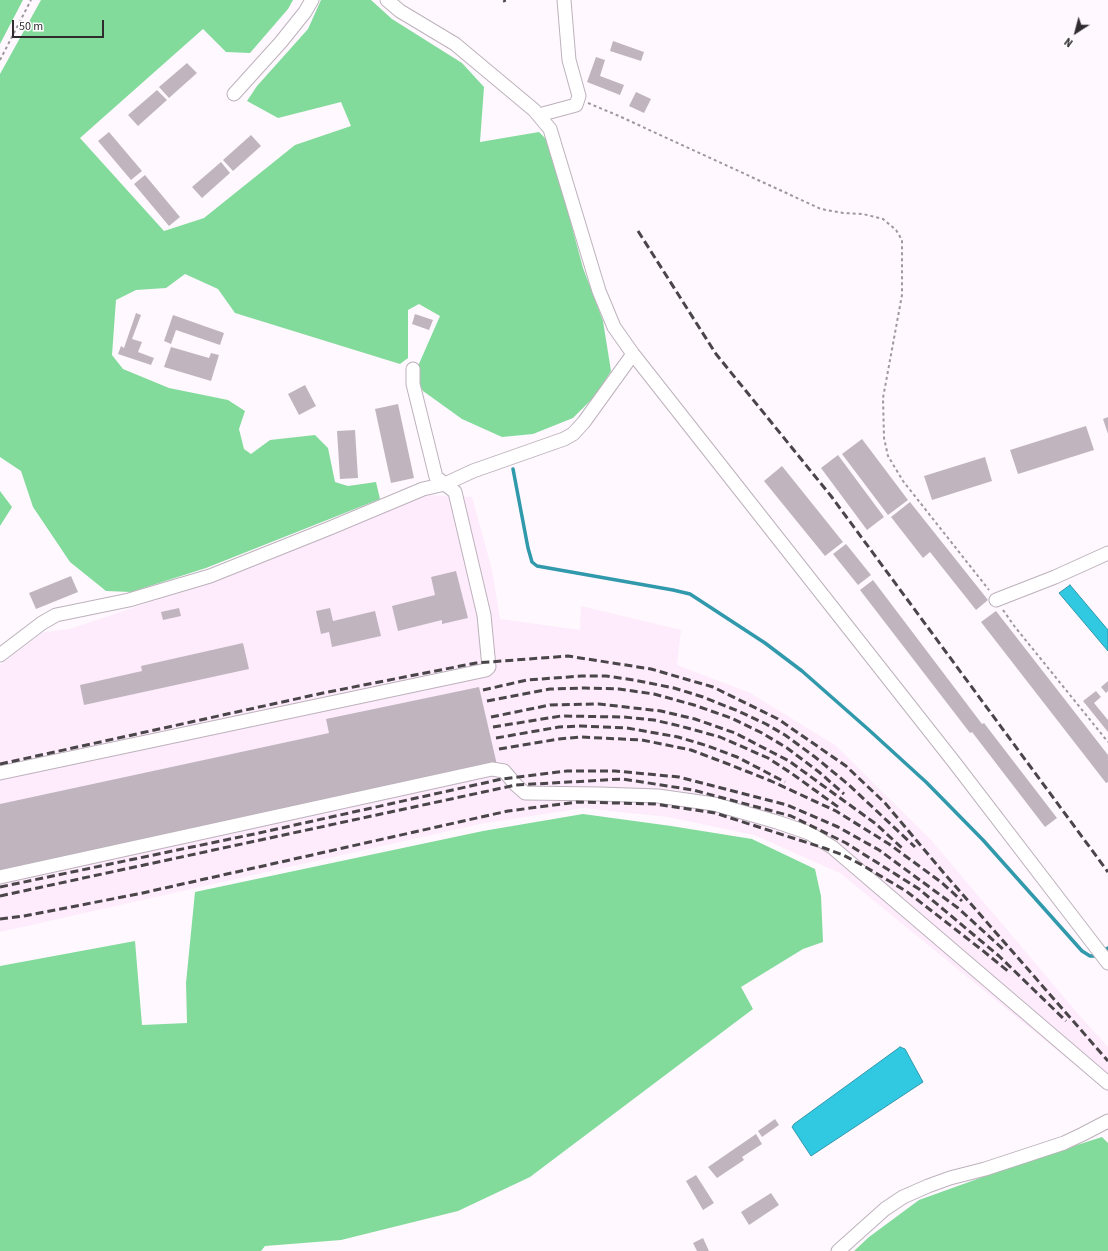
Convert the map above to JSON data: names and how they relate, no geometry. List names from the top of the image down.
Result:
{
  "scale_bar": "50 m",
  "north": "bottom left"
}
